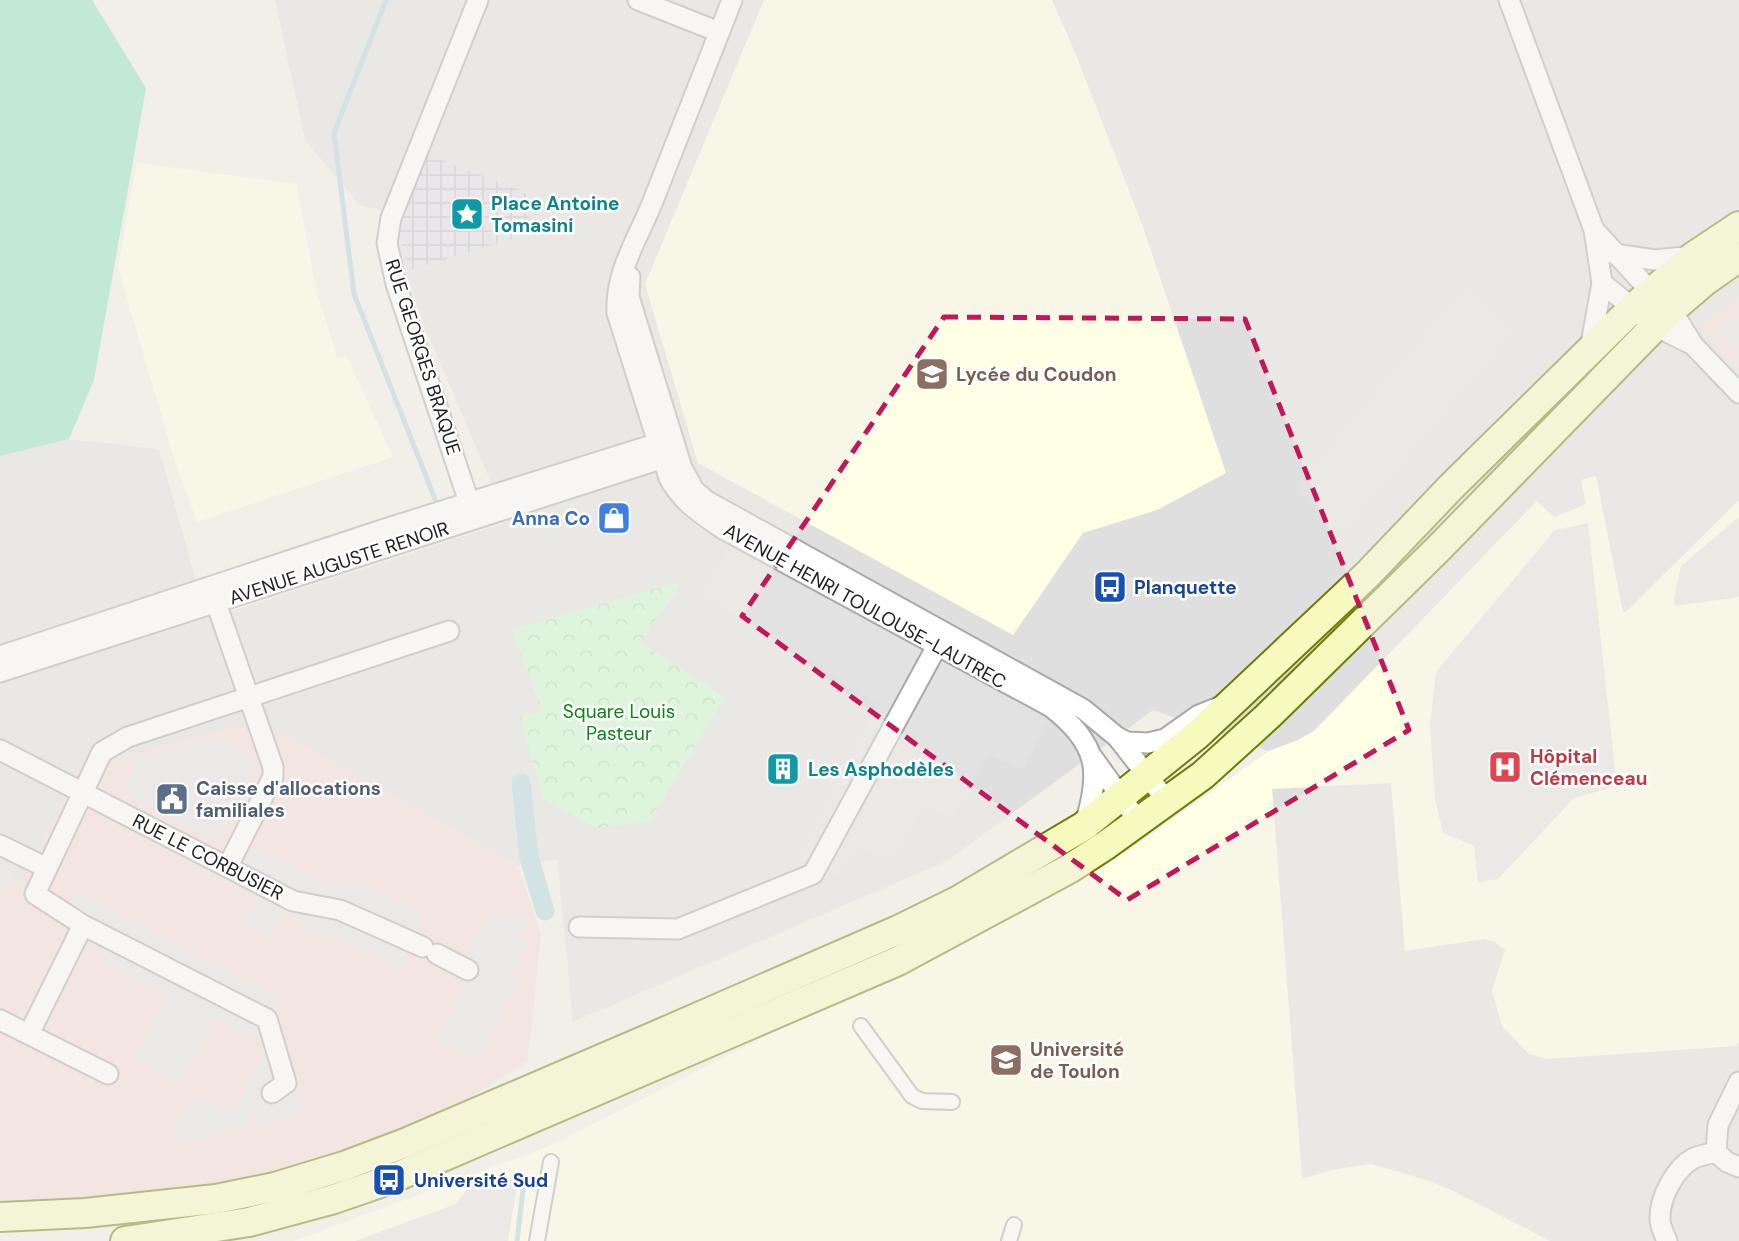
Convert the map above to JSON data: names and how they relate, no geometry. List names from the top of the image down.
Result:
{
  "streets": {
    "street": [
      "RUE GEORGES BRAQUE",
      "AVENUE AUGUSTE RENOIR",
      "AVENUE HENRI TOULOUSE-LAUTREC",
      "RUE LE CORBUSIER"
    ]
  },
  "crossings": [
    ["RUE GEORGES BRAQUE", "AVENUE AUGUSTE RENOIR"],
    ["AVENUE AUGUSTE RENOIR", "AVENUE HENRI TOULOUSE-LAUTREC"]
  ],
  "parks": ["Square Louis Pasteur"],
  "places": {
    "place": ["Place Antoine Tomasini"],
    "school or university": ["Lycée du Coudon", "Université de Toulon"],
    "shop": ["Anna Co"],
    "bus stop": ["Planquette", "Université Sud"],
    "hospital": ["Hôpital Clémenceau"],
    "building": ["Les Asphodèles"],
    "public building": ["Caisse d'allocations familiales"]
  }
}
